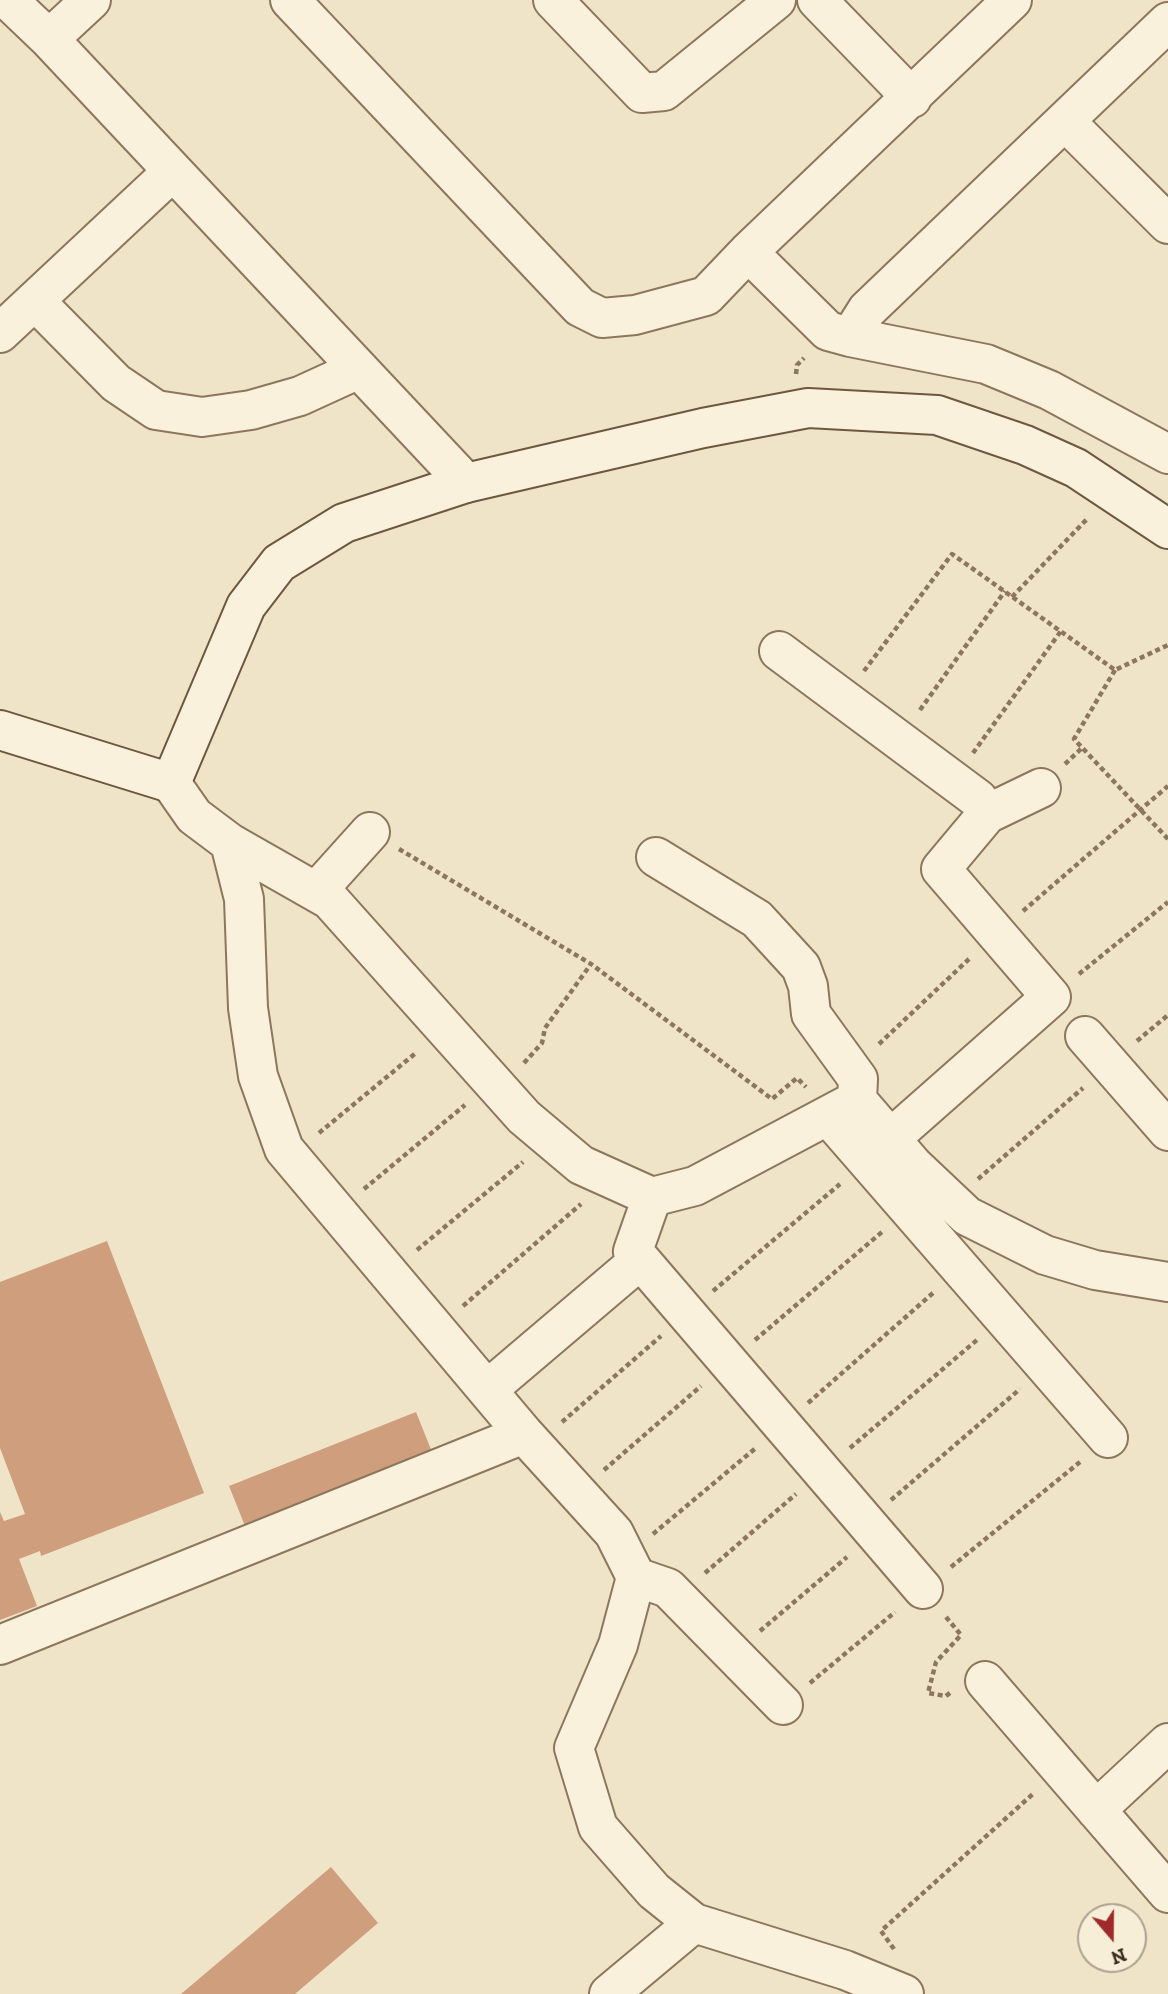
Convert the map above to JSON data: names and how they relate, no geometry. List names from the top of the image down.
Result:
{
  "north": "bottom"
}
